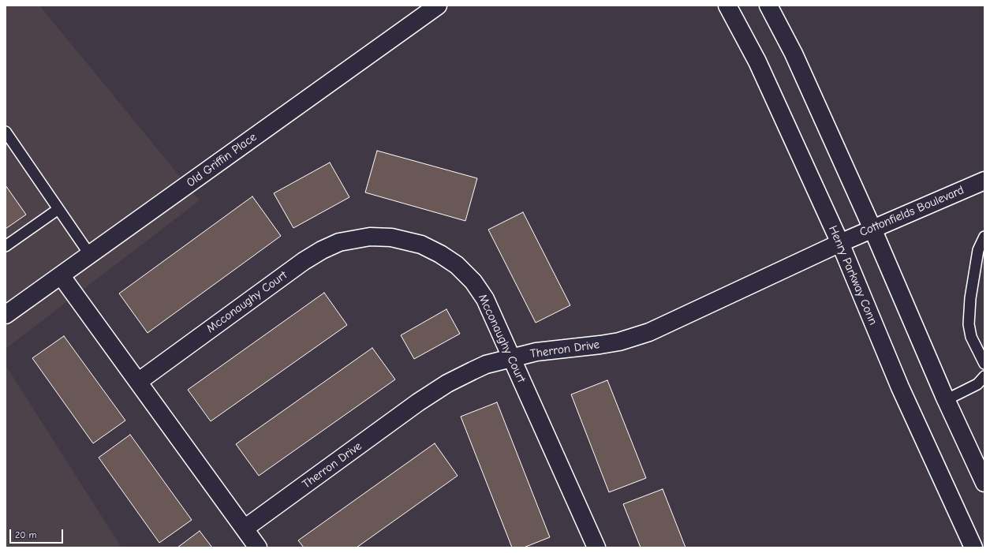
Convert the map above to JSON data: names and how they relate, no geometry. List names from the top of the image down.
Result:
{
  "streets": {
    "street": [
      "Old Griffin Place",
      "Cottonfields Boulevard",
      "Henry Parkway Conn",
      "Mcconaughy Court",
      "Therron Drive"
    ]
  },
  "crossings": [
    ["Cottonfields Boulevard", "Henry Parkway Conn"],
    ["Cottonfields Boulevard", "Therron Drive"],
    ["Henry Parkway Conn", "Therron Drive"],
    ["Mcconaughy Court", "Therron Drive"]
  ],
  "scale_bar": "20 m"
}
